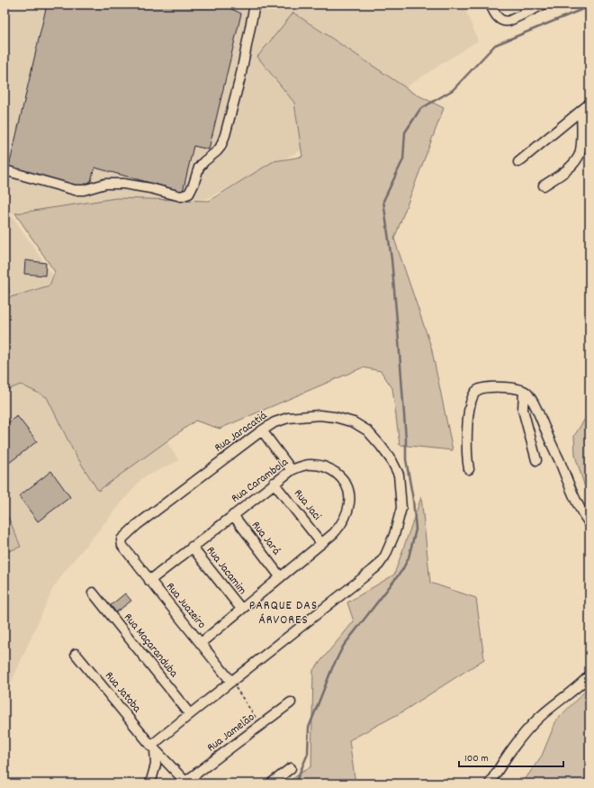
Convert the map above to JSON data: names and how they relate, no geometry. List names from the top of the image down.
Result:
{
  "streets": {
    "street": [
      "Rua Jaracatiá",
      "Rua Carambola",
      "Rua Jaci",
      "Rua Jará",
      "Rua Jacamim",
      "Rua Juazeiro",
      "Rua Maçaranduba",
      "Rua Jatoba",
      "Rua Jamelão"
    ]
  },
  "crossings": [
    ["Rua Jaracatiá", "Rua Juazeiro"],
    ["Rua Jaracatiá", "Rua Maçaranduba"],
    ["Rua Jaracatiá", "Rua Jatoba"],
    ["Rua Carambola", "Rua Jaci"],
    ["Rua Carambola", "Rua Jará"],
    ["Rua Carambola", "Rua Jacamim"],
    ["Rua Carambola", "Rua Juazeiro"],
    ["Rua Jatoba", "Rua Jamelão"]
  ],
  "districts": ["PARQUE DAS ÁRVORES"],
  "scale_bar": "100 m"
}
